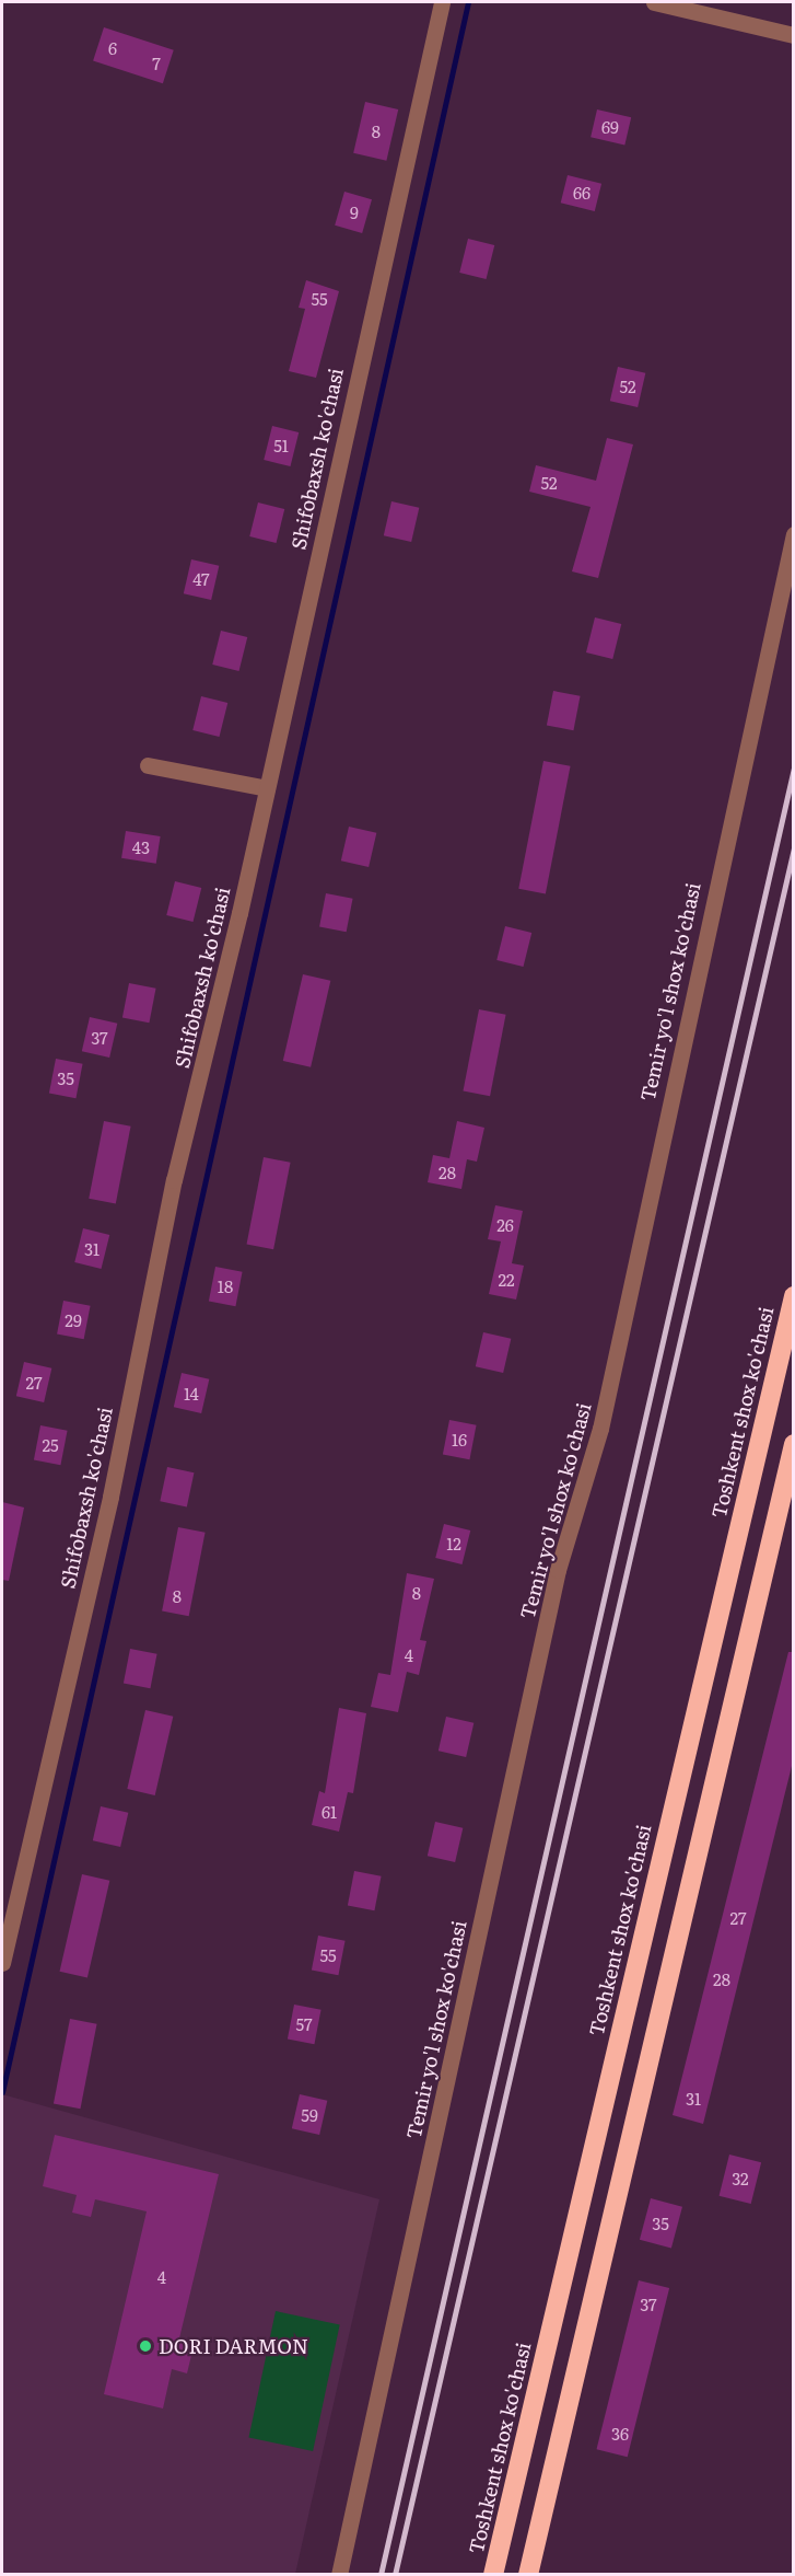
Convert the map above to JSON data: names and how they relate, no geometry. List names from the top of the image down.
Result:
{
  "streets": {
    "highway": ["Toshkent shox ko'chasi"],
    "street": ["Shifobaxsh ko'chasi", "Temir yo'l shox ko'chasi"]
  },
  "places": ["DORI DARMON"],
  "house_numbers": [
    "6",
    "7",
    "69",
    "8",
    "66",
    "9",
    "55",
    "52",
    "51",
    "52",
    "47",
    "43",
    "37",
    "35",
    "28",
    "26",
    "31",
    "22",
    "18",
    "29",
    "27",
    "14",
    "16",
    "25",
    "12",
    "8",
    "8",
    "4",
    "61",
    "27",
    "55",
    "28",
    "57",
    "31",
    "59",
    "32",
    "35",
    "4",
    "37",
    "36"
  ]
}
